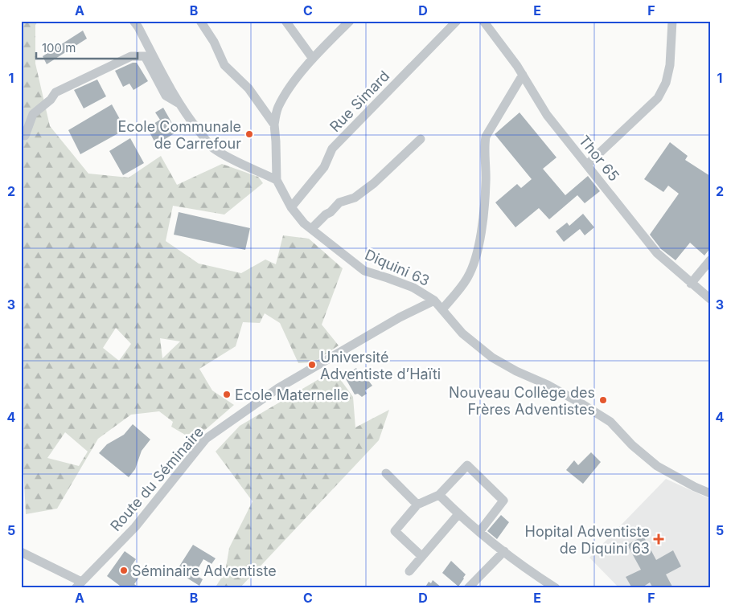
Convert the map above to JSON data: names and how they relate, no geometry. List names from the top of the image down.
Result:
{
  "streets": {
    "street": [
      "Rue Simard",
      "Thor 65",
      "Diquini 63",
      "Route du Séminaire"
    ]
  },
  "crossings": [
    ["Rue Simard", "Diquini 63"],
    ["Diquini 63", "Route du Séminaire"]
  ],
  "places": {
    "other": [
      "Ecole Communale de Carrefour",
      "Université Adventiste d’Haïti",
      "Ecole Maternelle",
      "Nouveau Collège des Frères Adventistes",
      "Séminaire Adventiste"
    ],
    "health": ["Hopital Adventiste de Diquini 63"]
  },
  "scale_bar": "100 m",
  "grid": {
    "columns": [
      "A",
      "B",
      "C",
      "D",
      "E",
      "F"
    ],
    "rows": [
      "1",
      "2",
      "3",
      "4",
      "5"
    ]
  }
}
